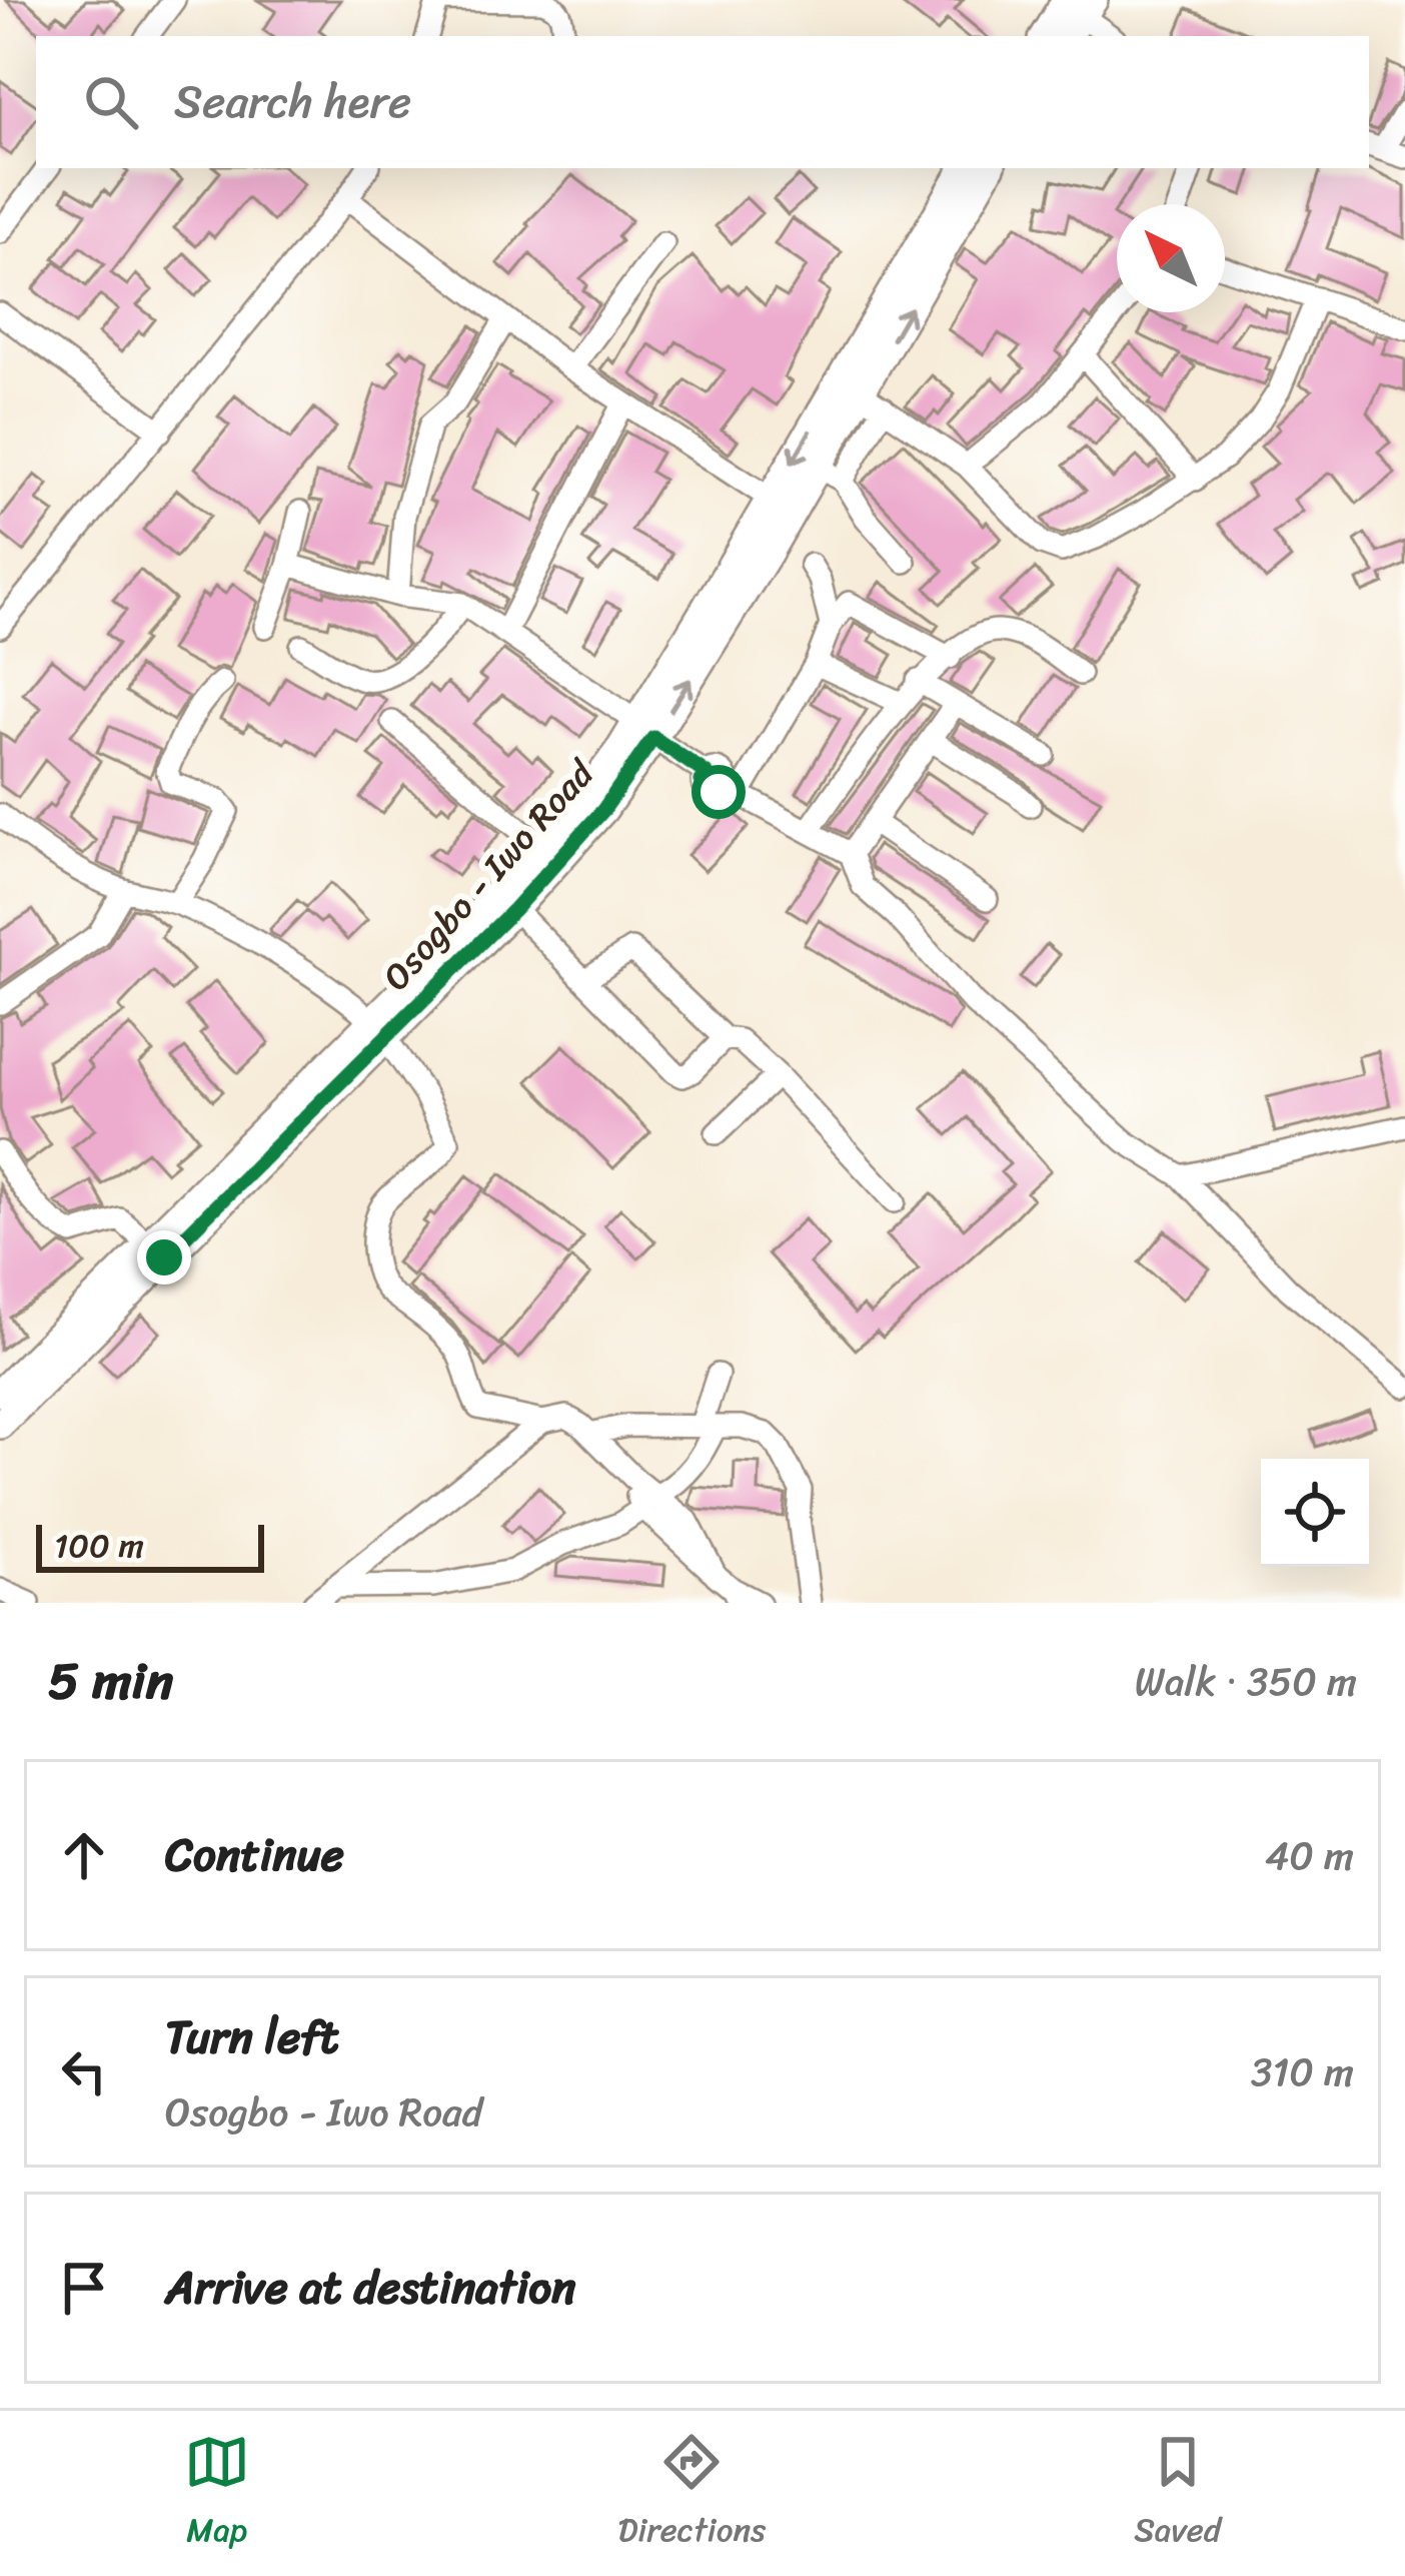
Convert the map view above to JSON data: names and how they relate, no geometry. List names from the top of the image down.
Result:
{
  "streets": {
    "main road": ["Osogbo - Iwo Road"]
  },
  "scale_bar": "100 m",
  "north": "top left",
  "page": {
    "search": "Search here",
    "scale": "100 m",
    "heading": ["5 min", "Walk · 350 m"],
    "list": [
      ["Continue", "40 m"],
      ["Turn left", "Osogbo - Iwo Road", "310 m"],
      "Arrive at destination"
    ],
    "nav": ["Map", "Directions", "Saved"]
  }
}
